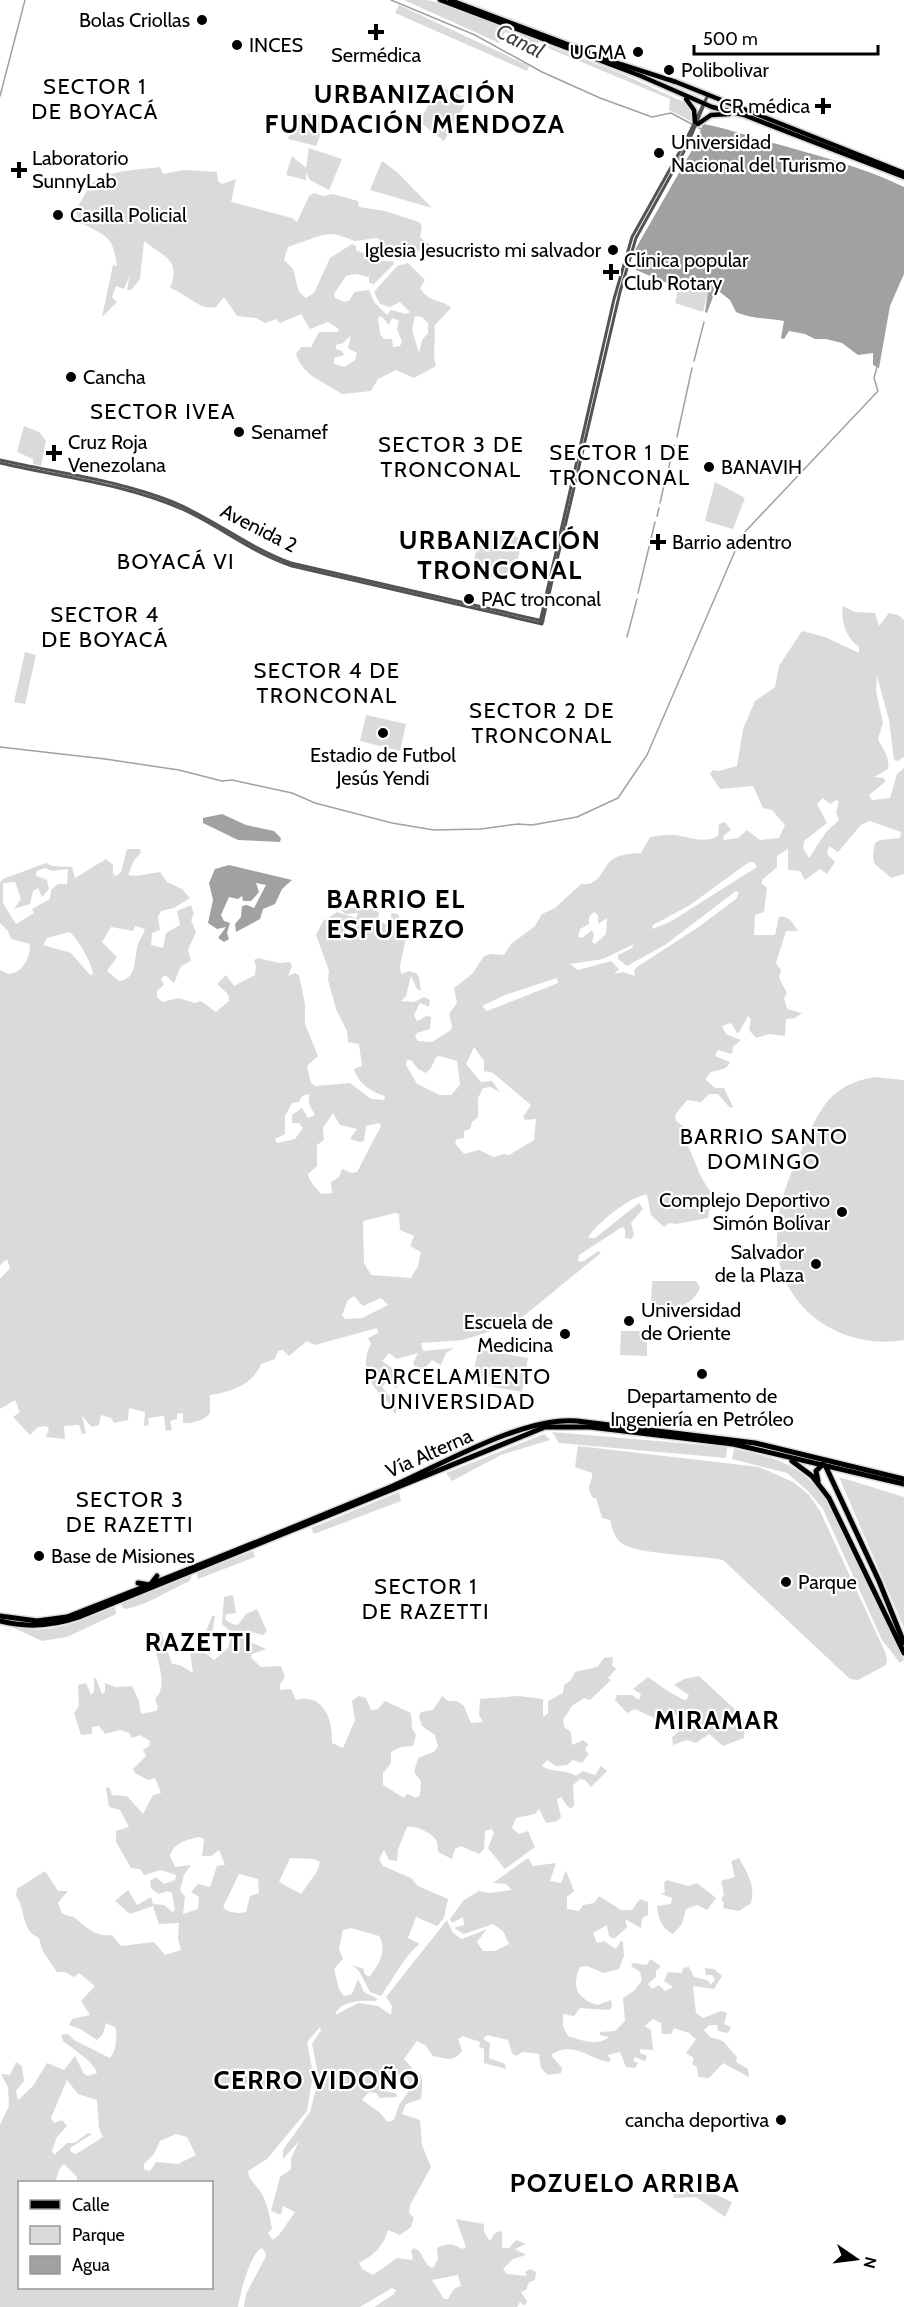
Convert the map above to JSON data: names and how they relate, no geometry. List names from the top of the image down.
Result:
{
  "streets": {
    "highway": ["Vía Alterna"],
    "street": ["Avenida 2"]
  },
  "districts": [
    "SECTOR 1 DE BOYACÁ",
    "URBANIZACIÓN FUNDACIÓN MENDOZA",
    "SECTOR IVEA",
    "SECTOR 3 DE TRONCONAL",
    "SECTOR 1 DE TRONCONAL",
    "URBANIZACIÓN TRONCONAL",
    "BOYACÁ VI",
    "SECTOR 4 DE BOYACÁ",
    "SECTOR 4 DE TRONCONAL",
    "SECTOR 2 DE TRONCONAL",
    "BARRIO EL ESFUERZO",
    "BARRIO SANTO DOMINGO",
    "PARCELAMIENTO UNIVERSIDAD",
    "SECTOR 3 DE RAZETTI",
    "SECTOR 1 DE RAZETTI",
    "RAZETTI",
    "MIRAMAR",
    "CERRO VIDOÑO",
    "POZUELO ARRIBA"
  ],
  "water": ["Canal"],
  "places": {
    "other": [
      "Bolas Criollas",
      "INCES",
      "UGMA",
      "Polibolivar",
      "Universidad Nacional del Turismo",
      "Casilla Policial",
      "Iglesia Jesucristo mi salvador",
      "Cancha",
      "Senamef",
      "BANAVIH",
      "PAC tronconal",
      "Estadio de Futbol Jesús Yendi",
      "Complejo Deportivo Simón Bolívar",
      "Salvador de la Plaza",
      "Universidad de Oriente",
      "Escuela de Medicina",
      "Departamento de Ingeniería en Petróleo",
      "Base de Misiones",
      "Parque",
      "cancha deportiva"
    ],
    "health": [
      "Sermédica",
      "CR médica",
      "Laboratorio SunnyLab",
      "Clínica popular Club Rotary",
      "Cruz Roja Venezolana",
      "Barrio adentro"
    ]
  },
  "legend": ["Calle", "Parque", "Agua"],
  "scale_bar": "500 m",
  "north": "right"
}
